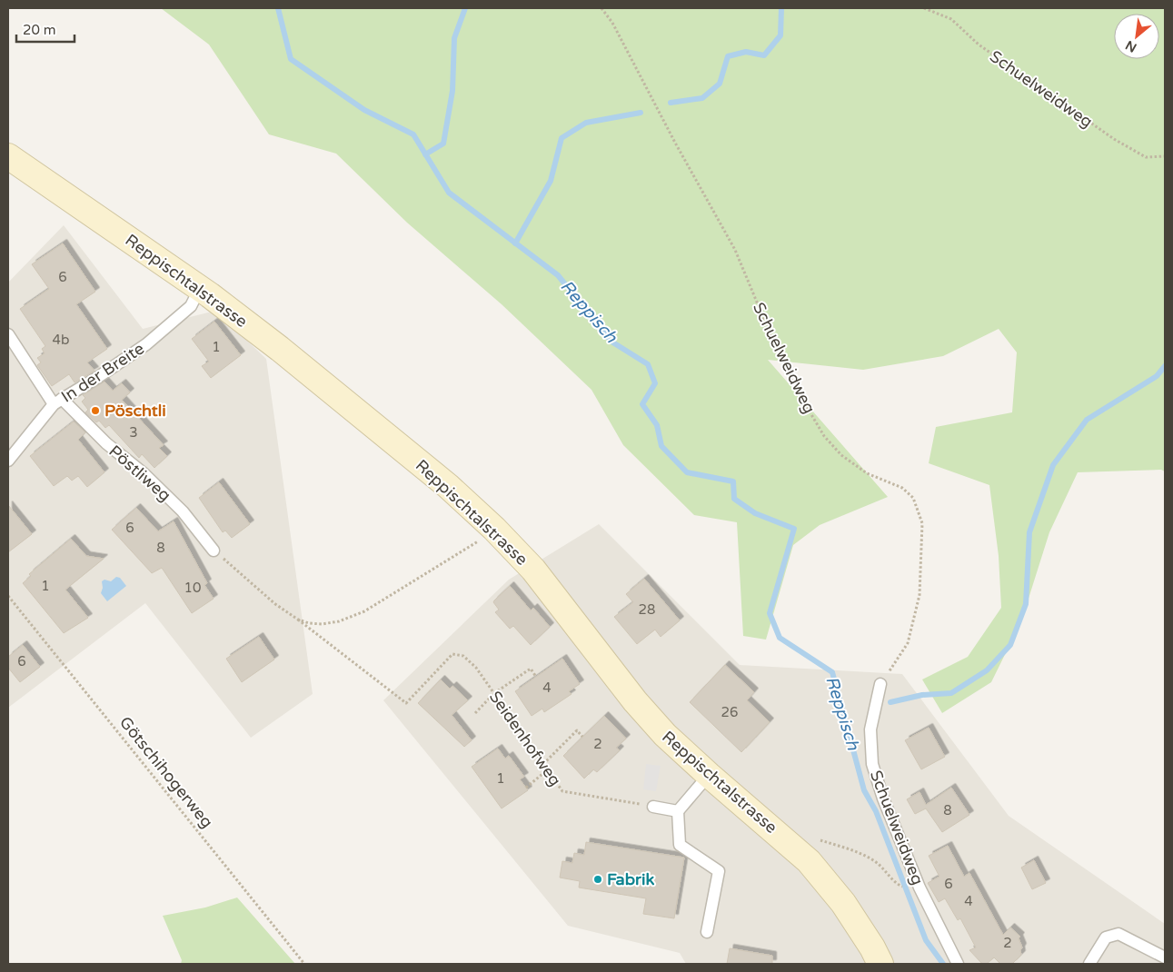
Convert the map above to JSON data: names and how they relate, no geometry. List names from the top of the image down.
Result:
{
  "streets": {
    "main road": ["Reppischtalstrasse"],
    "lane": ["Schuelweidweg", "In der Breite", "Pöstliweg"],
    "path": ["Seidenhofweg", "Götschihogerweg"]
  },
  "crossings": [
    ["Reppischtalstrasse", "In der Breite"],
    ["In der Breite", "Pöstliweg"]
  ],
  "water": ["Reppisch"],
  "places": ["Pöschtli", "Fabrik"],
  "house_numbers": [
    "6",
    "4b",
    "1",
    "3",
    "6",
    "8",
    "1",
    "10",
    "28",
    "6",
    "4",
    "26",
    "2",
    "1",
    "8",
    "6",
    "4",
    "2"
  ],
  "scale_bar": "20 m",
  "north": "bottom left"
}
